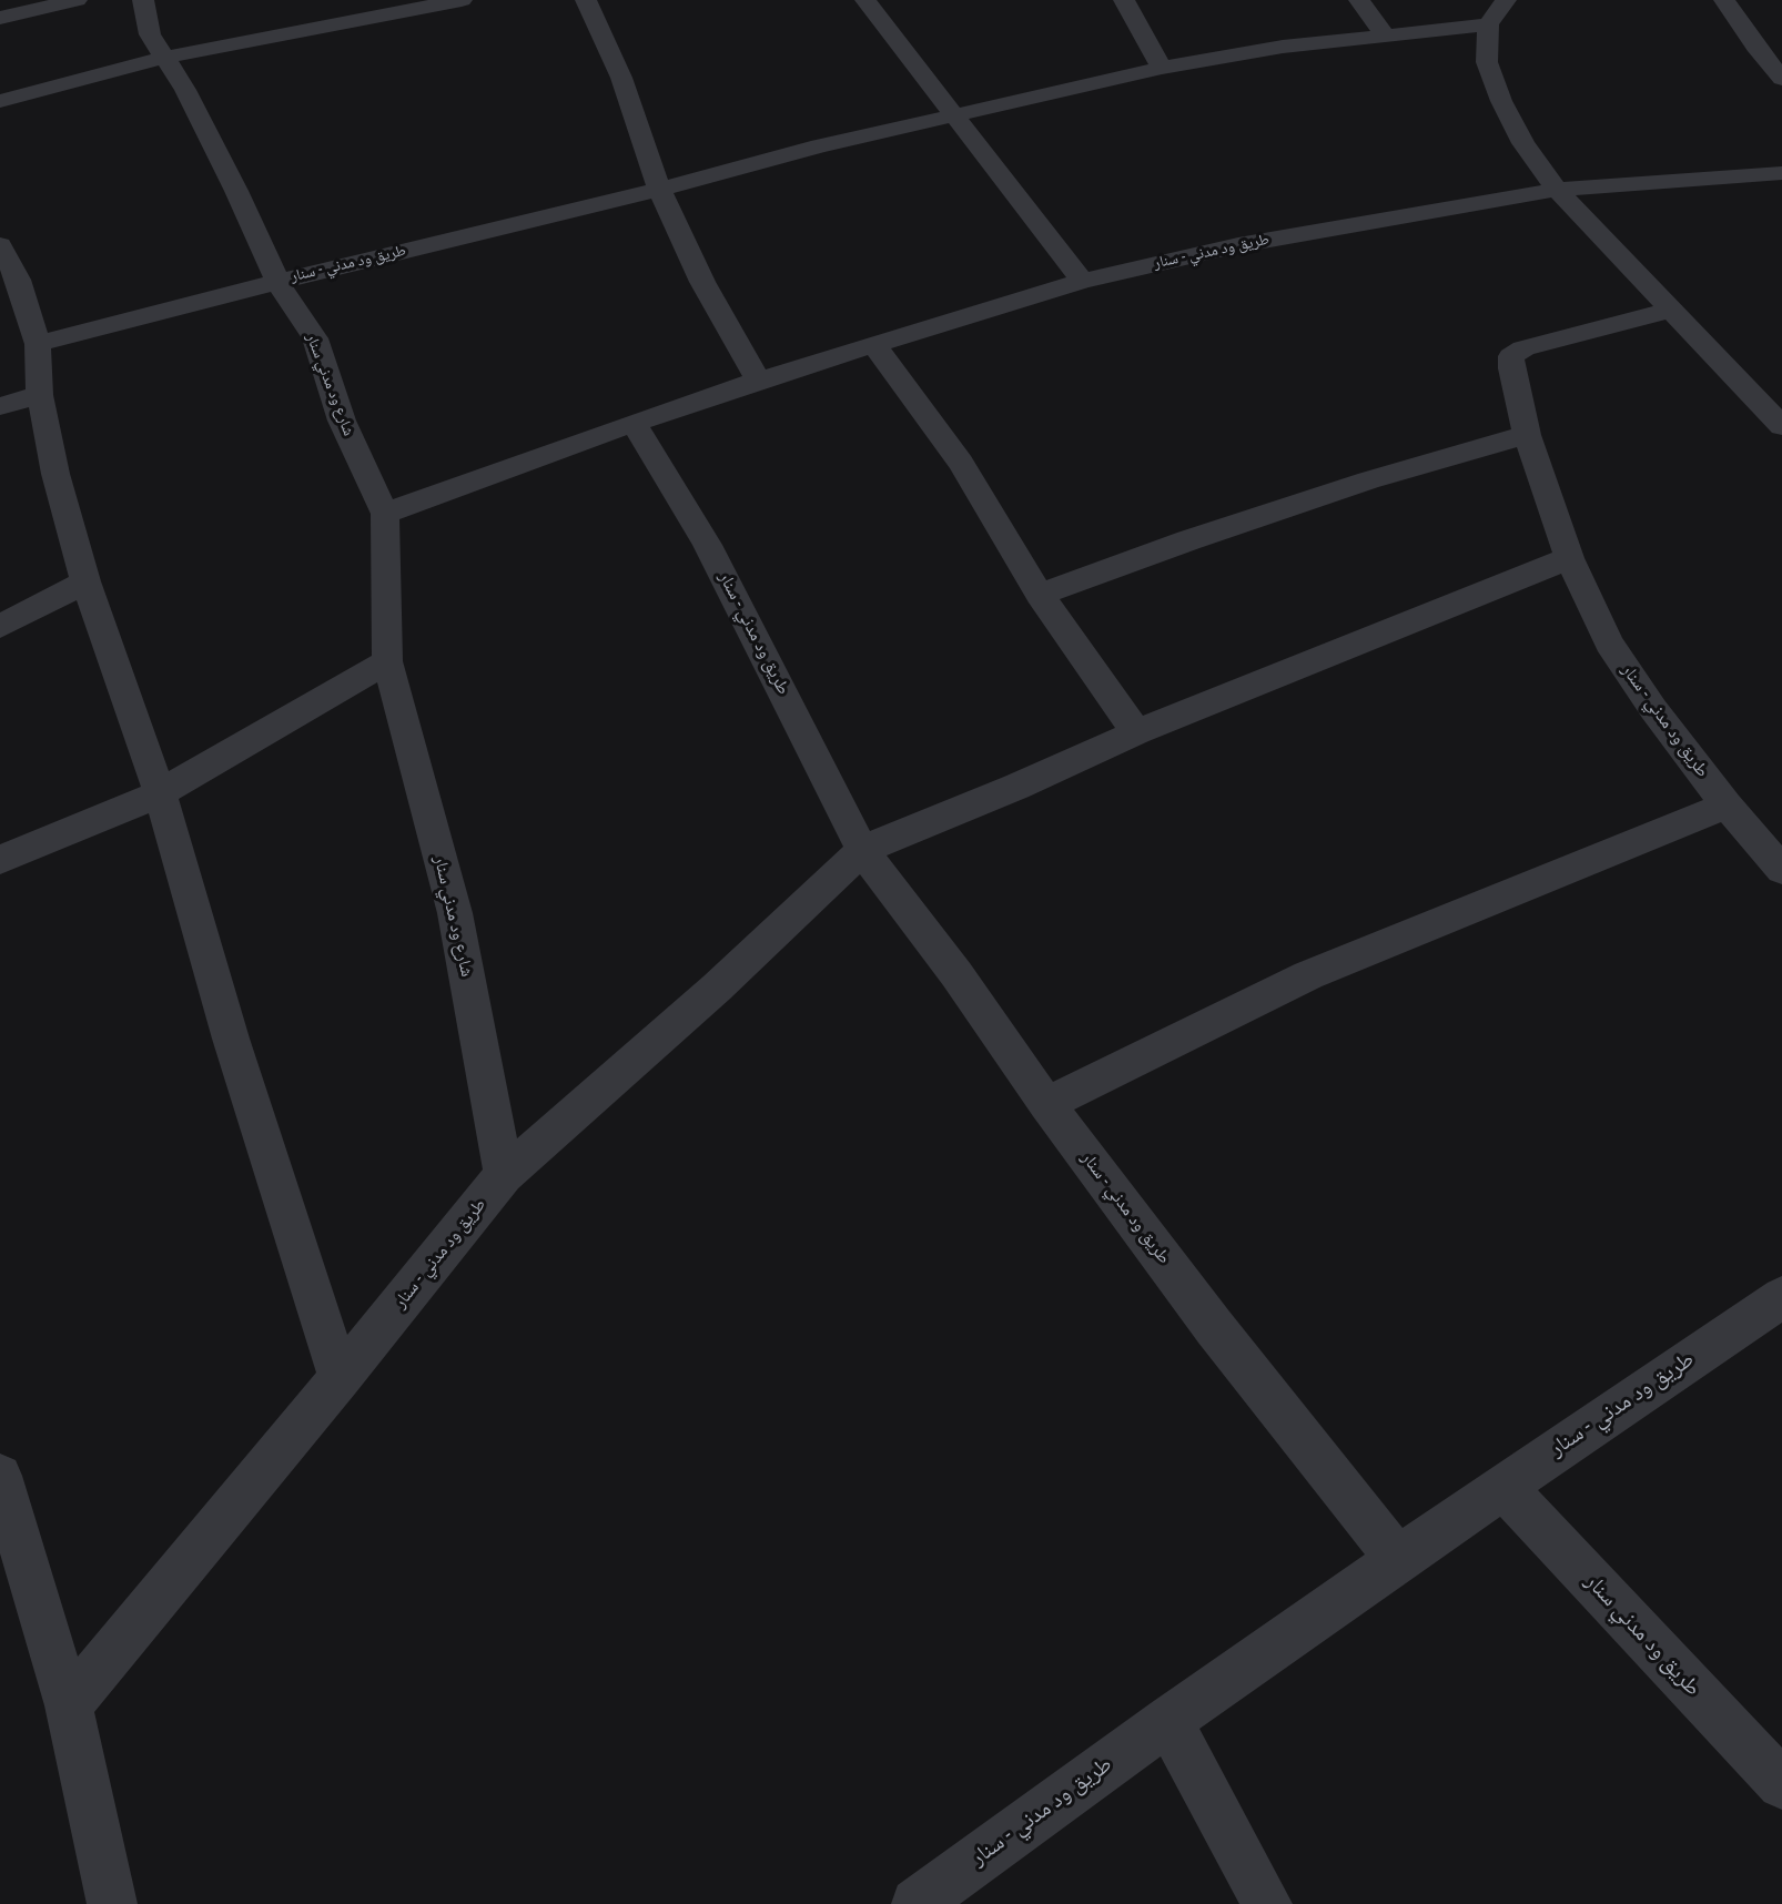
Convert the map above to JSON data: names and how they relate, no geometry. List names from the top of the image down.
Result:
{
  "streets": {
    "street": ["طريق ود مدني - سنار", "شارع ود مدني سنار", "طريق ود مدني سنار"]
  },
  "crossings": [
    ["طريق ود مدني - سنار", "شارع ود مدني سنار"],
    ["طريق ود مدني - سنار", "طريق ود مدني سنار"]
  ]
}
